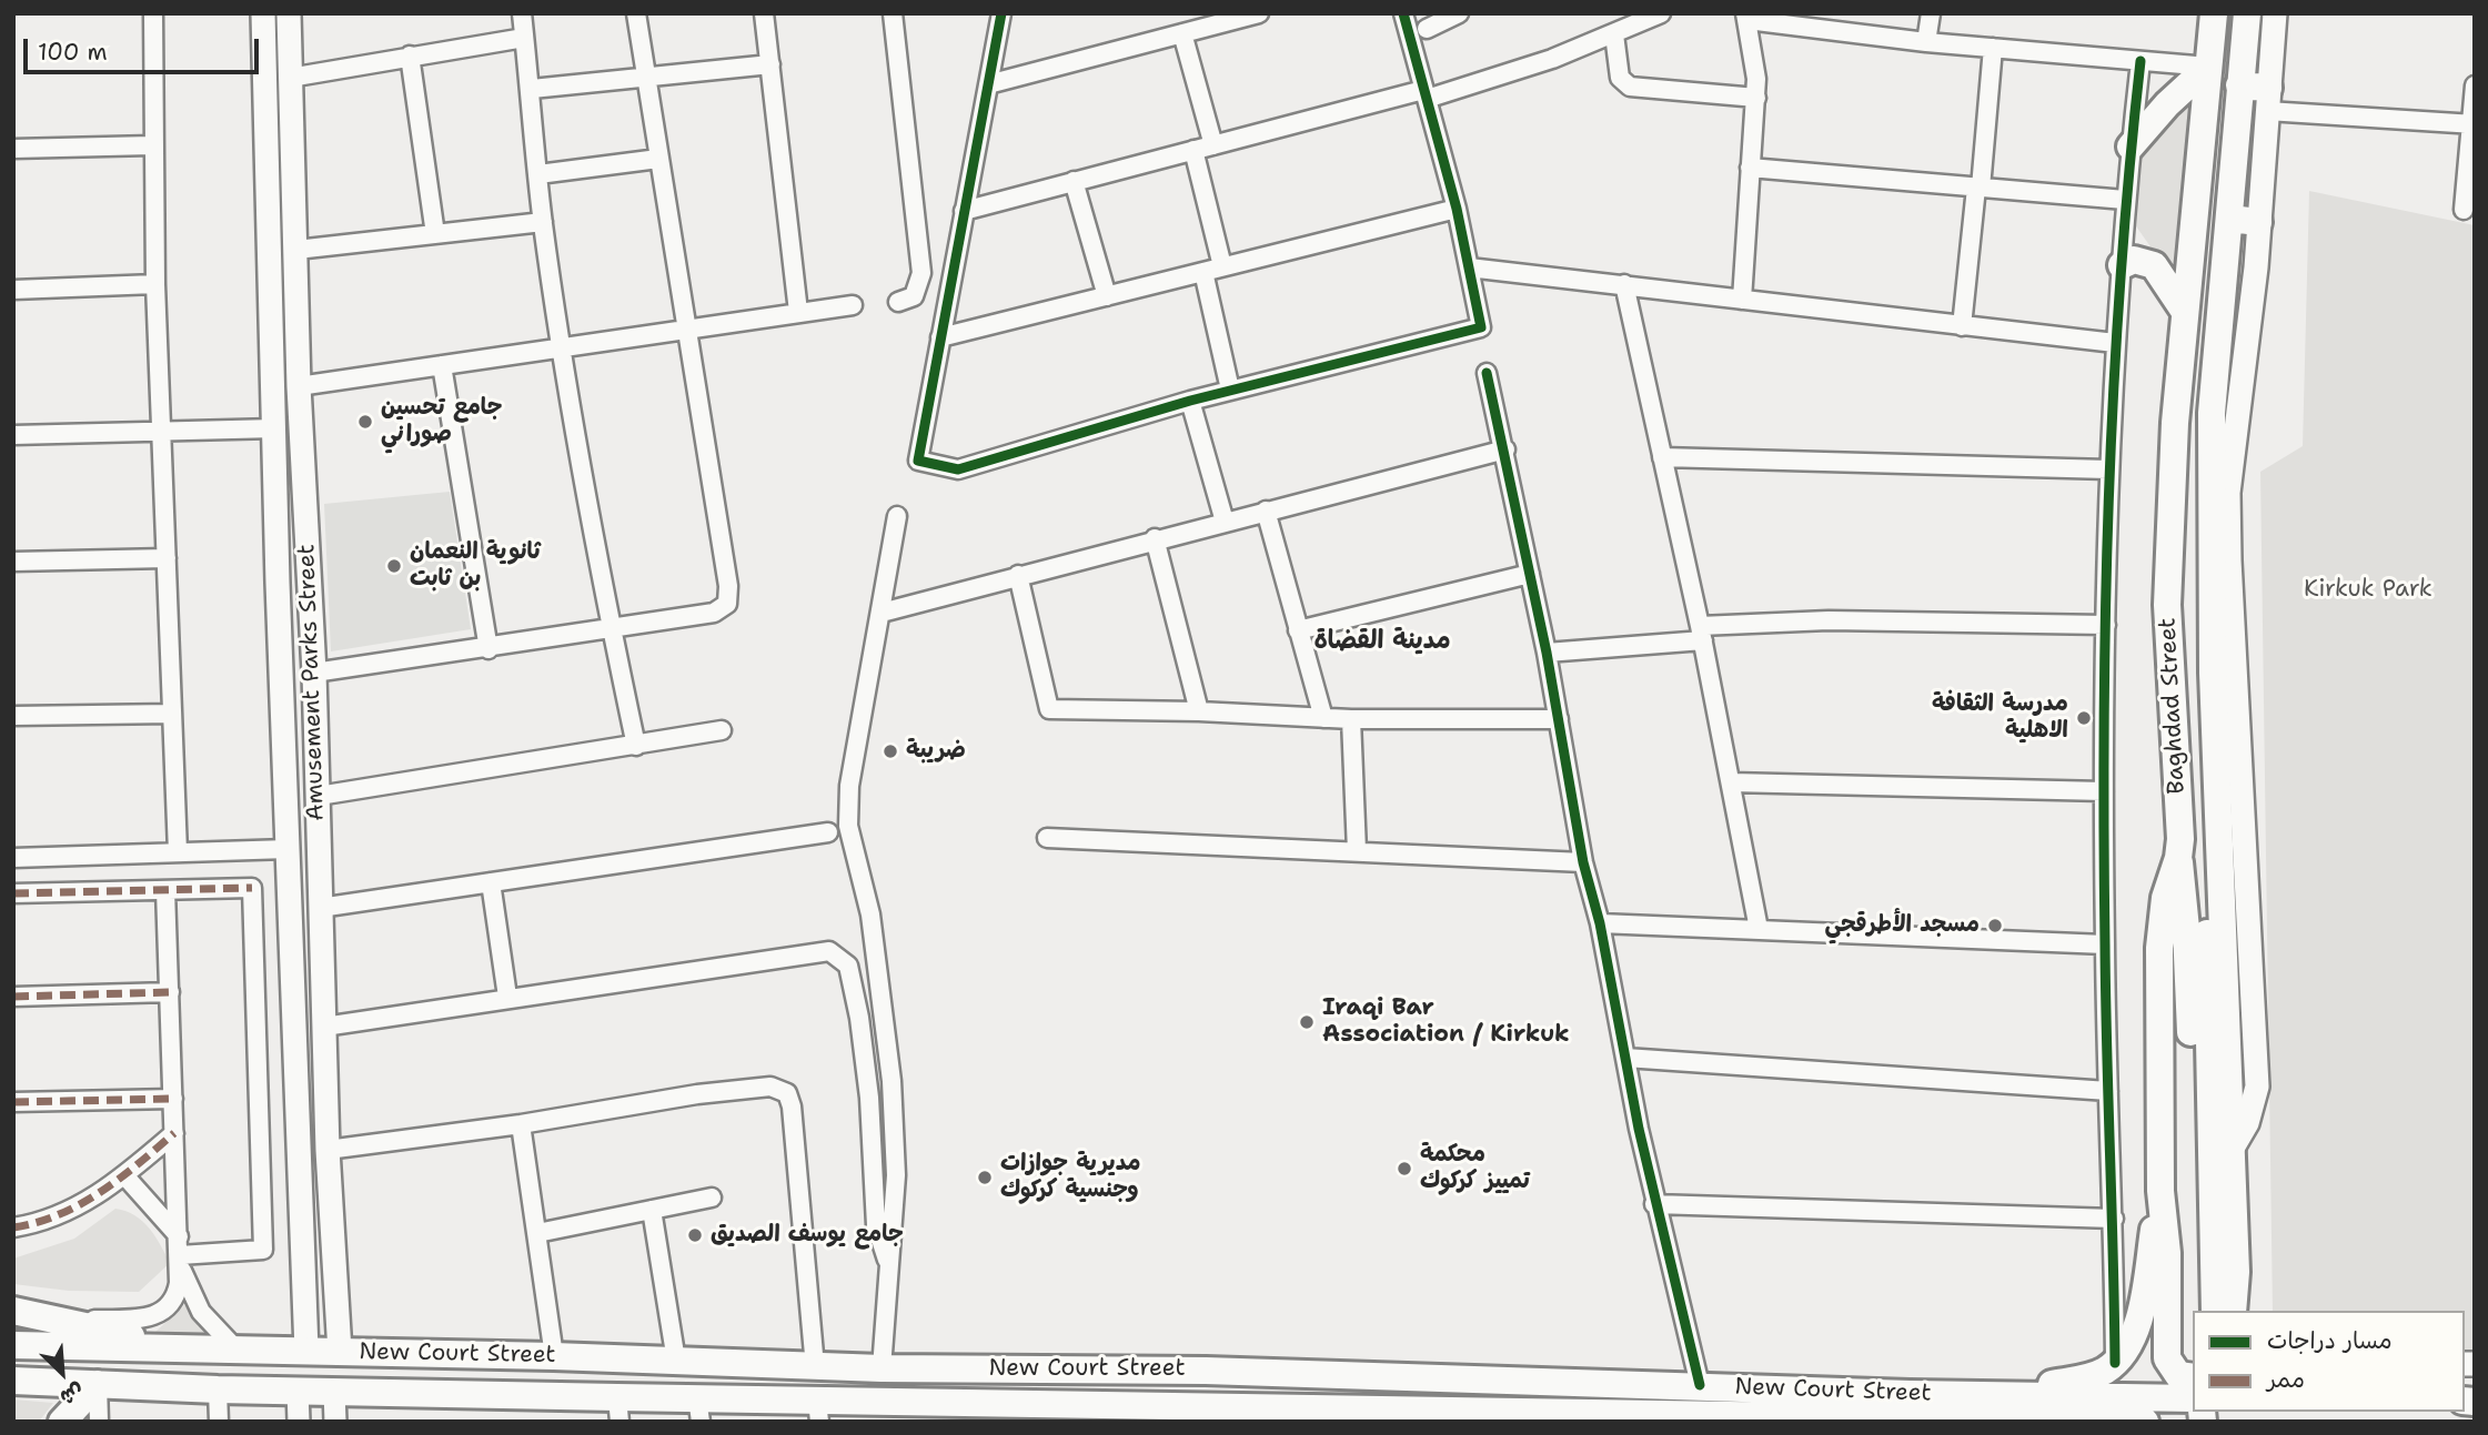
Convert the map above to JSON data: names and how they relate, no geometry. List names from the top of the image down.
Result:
{
  "streets": {
    "main road": ["Amusement Parks Street", "Baghdad Street", "New Court Street"]
  },
  "crossings": [
    ["Amusement Parks Street", "New Court Street"]
  ],
  "districts": ["مدينة القضاة"],
  "parks": ["Kirkuk Park"],
  "places": [
    "جامع تحسين صوراني",
    "ثانوية النعمان بن ثابت",
    "مدرسة الثقافة الاهلية",
    "ضريبة",
    "مسجد الأطرقجي",
    "Iraqi Bar Association / Kirkuk",
    "محكمة تمييز كركوك",
    "مديرية جوازات وجنسية كركوك",
    "جامع يوسف الصديق"
  ],
  "legend": ["مسار دراجات", "ممر"],
  "scale_bar": "100 m",
  "north": "bottom right"
}
